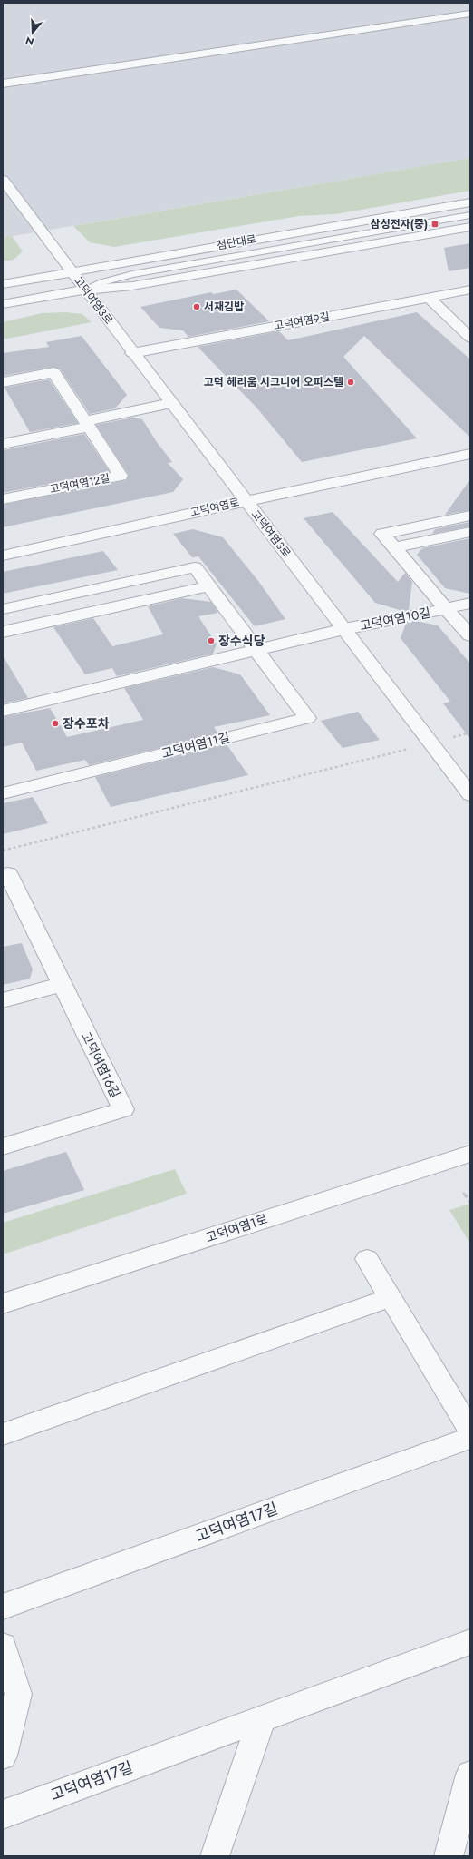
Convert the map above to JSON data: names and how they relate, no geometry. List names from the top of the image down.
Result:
{
  "streets": {
    "street": [
      "첨단대로",
      "고덕여염3로",
      "고덕여염9길",
      "고덕여염12길",
      "고덕여염로",
      "고덕여염10길",
      "고덕여염11길",
      "고덕여염16길",
      "고덕여염1로",
      "고덕여염17길"
    ]
  },
  "crossings": [
    ["첨단대로", "고덕여염3로"],
    ["고덕여염3로", "고덕여염9길"],
    ["고덕여염3로", "고덕여염로"],
    ["고덕여염3로", "고덕여염10길"],
    ["고덕여염10길", "고덕여염11길"]
  ],
  "places": {
    "transit": ["삼성전자(중)"],
    "other": [
      "서재김밥",
      "고덕 헤리움 시그니어 오피스텔",
      "장수식당",
      "장수포차"
    ]
  },
  "north": "bottom"
}
